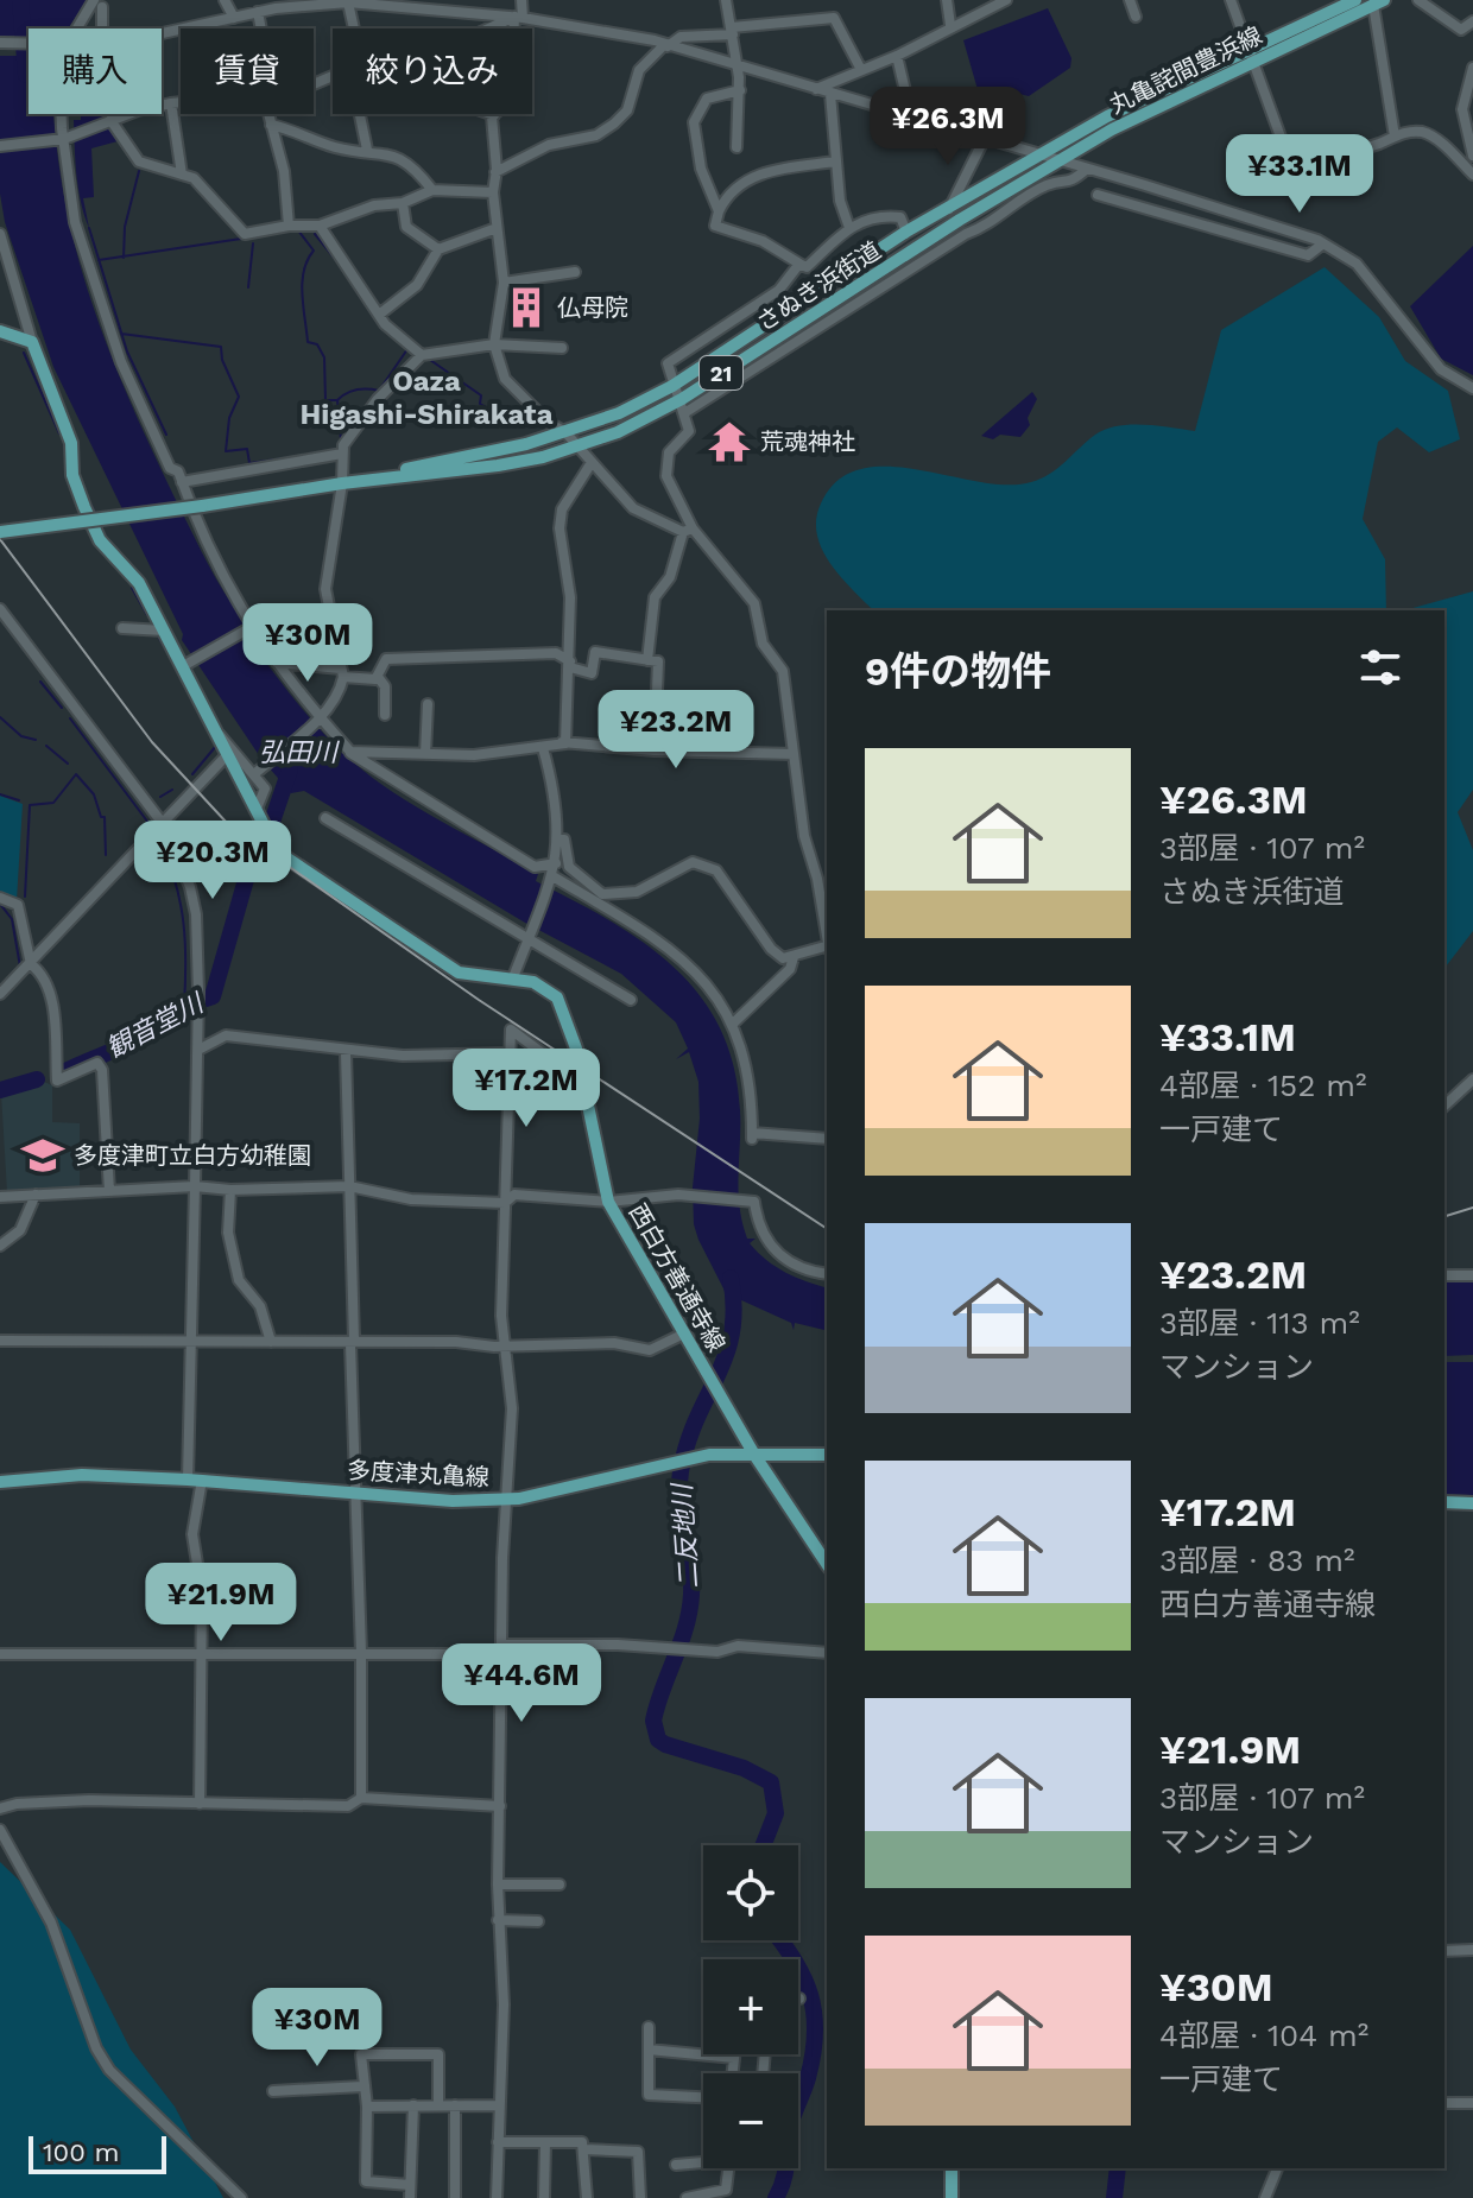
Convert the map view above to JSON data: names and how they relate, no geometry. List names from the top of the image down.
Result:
{
  "streets": {
    "main road": [
      "丸亀詫間豊浜線",
      "さぬき浜街道",
      "21",
      "西白方善通寺線",
      "多度津丸亀線"
    ]
  },
  "crossings": [
    ["丸亀詫間豊浜線", "さぬき浜街道"],
    ["さぬき浜街道", "21"],
    ["西白方善通寺線", "多度津丸亀線"]
  ],
  "districts": ["Oaza Higashi-Shirakata"],
  "water": ["弘田川", "観音堂川", "二反地川"],
  "places": {
    "building": ["仏母院"],
    "temple": ["荒魂神社"],
    "school or university": ["多度津町立白方幼稚園"]
  },
  "scale_bar": "100 m",
  "page": {
    "chip": ["購入", "賃貸", "絞り込み"],
    "price": [
      "¥26.3M",
      "¥33.1M",
      "¥30M",
      "¥23.2M",
      "¥20.3M",
      "¥17.2M",
      "¥21.9M",
      "¥44.6M",
      "¥30M"
    ],
    "heading": "9件の物件",
    "list": [
      {
        "name": "¥26.3M",
        "note": "3部屋 · 107 m² · さぬき浜街道"
      },
      {
        "name": "¥33.1M",
        "note": "4部屋 · 152 m² · 一戸建て"
      },
      {
        "name": "¥23.2M",
        "note": "3部屋 · 113 m² · マンション"
      },
      {
        "name": "¥17.2M",
        "note": "3部屋 · 83 m² · 西白方善通寺線"
      },
      {
        "name": "¥21.9M",
        "note": "3部屋 · 107 m² · マンション"
      },
      {
        "name": "¥30M",
        "note": "4部屋 · 104 m² · 一戸建て"
      }
    ],
    "map_buttons": ["+", "−"],
    "scale": "100 m"
  }
}
